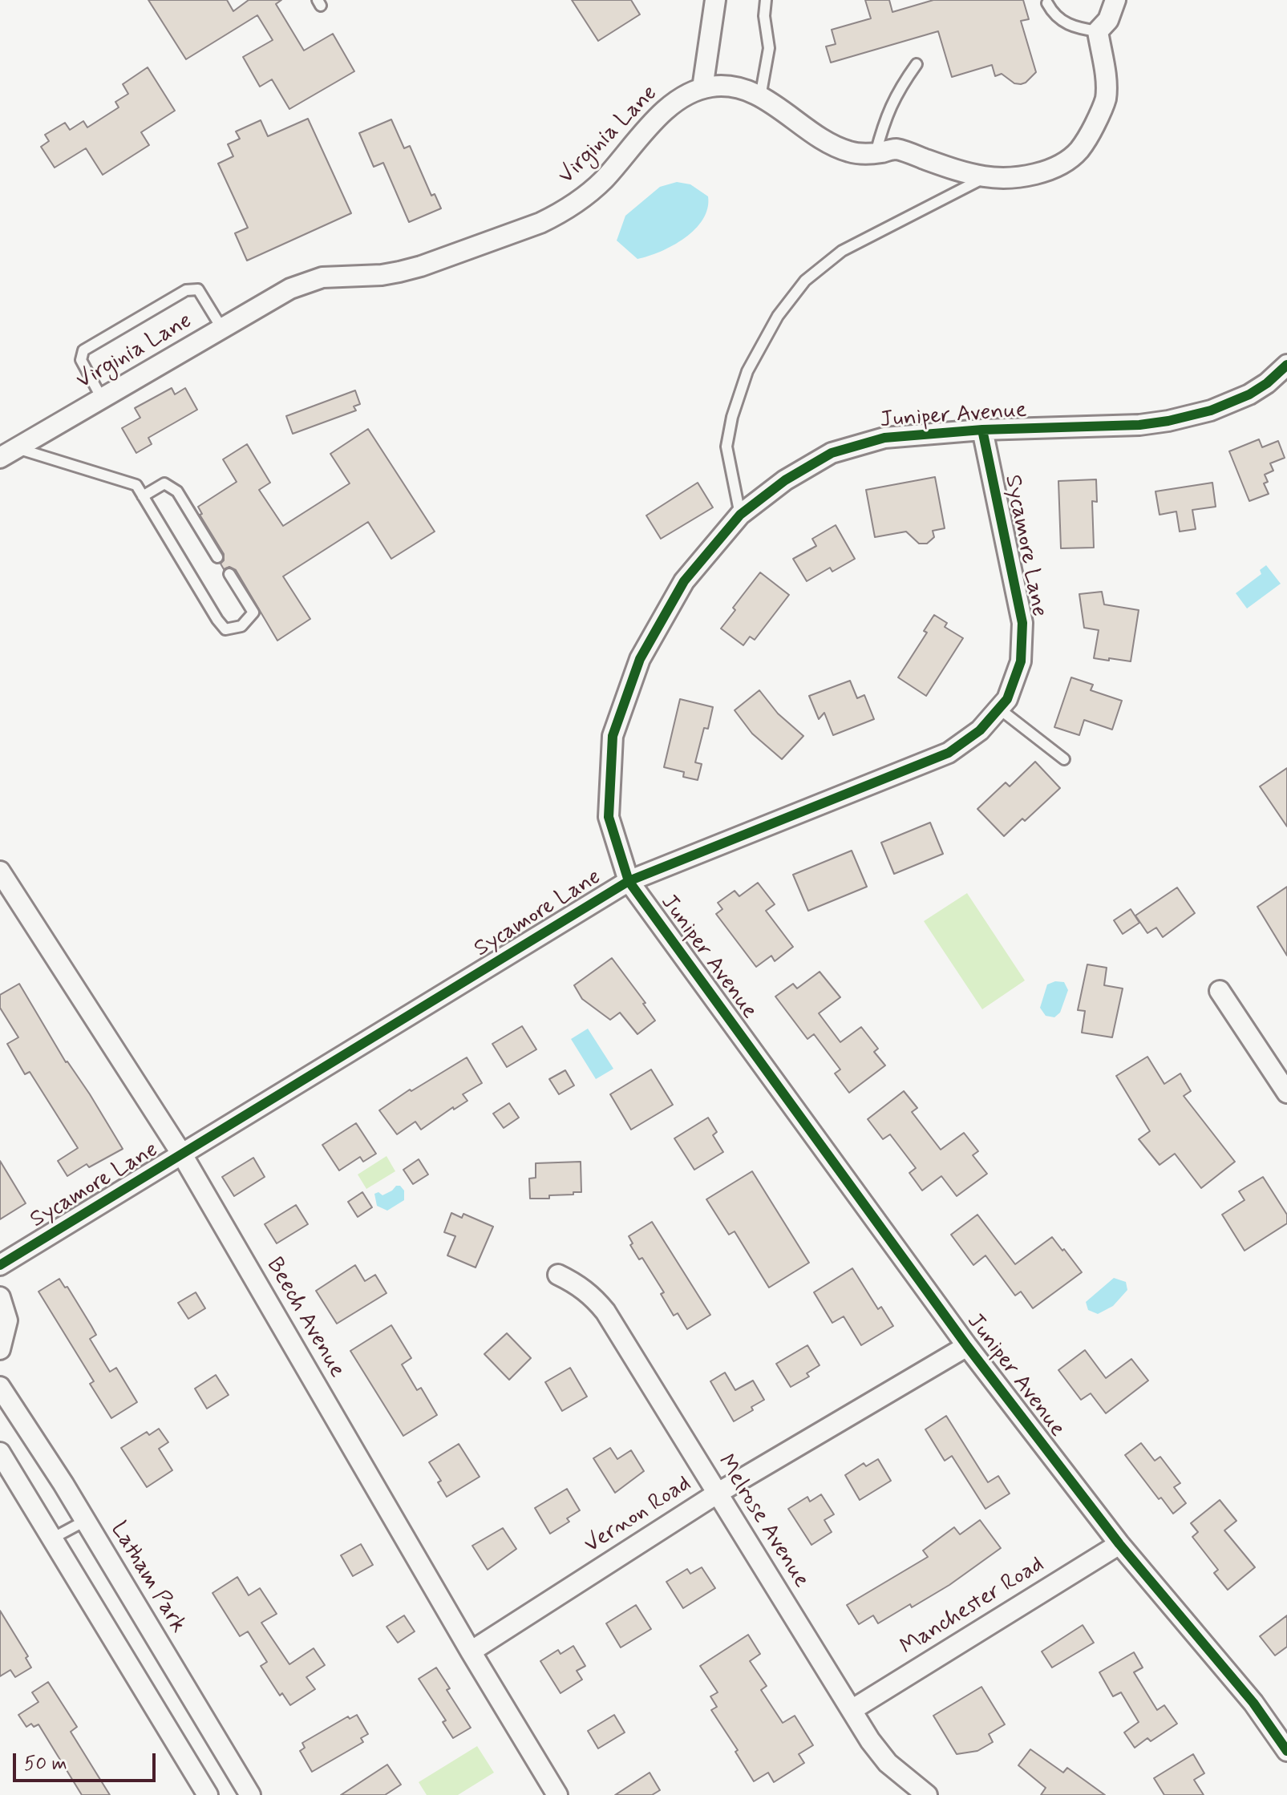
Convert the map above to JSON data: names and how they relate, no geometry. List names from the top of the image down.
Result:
{
  "streets": {
    "street": [
      "Virginia Lane",
      "Juniper Avenue",
      "Sycamore Lane",
      "Beech Avenue",
      "Vernon Road",
      "Melrose Avenue",
      "Latham Park",
      "Manchester Road"
    ]
  },
  "crossings": [
    ["Juniper Avenue", "Sycamore Lane"],
    ["Juniper Avenue", "Vernon Road"],
    ["Juniper Avenue", "Manchester Road"],
    ["Sycamore Lane", "Beech Avenue"],
    ["Beech Avenue", "Vernon Road"],
    ["Vernon Road", "Melrose Avenue"],
    ["Melrose Avenue", "Manchester Road"]
  ],
  "scale_bar": "50 m"
}
